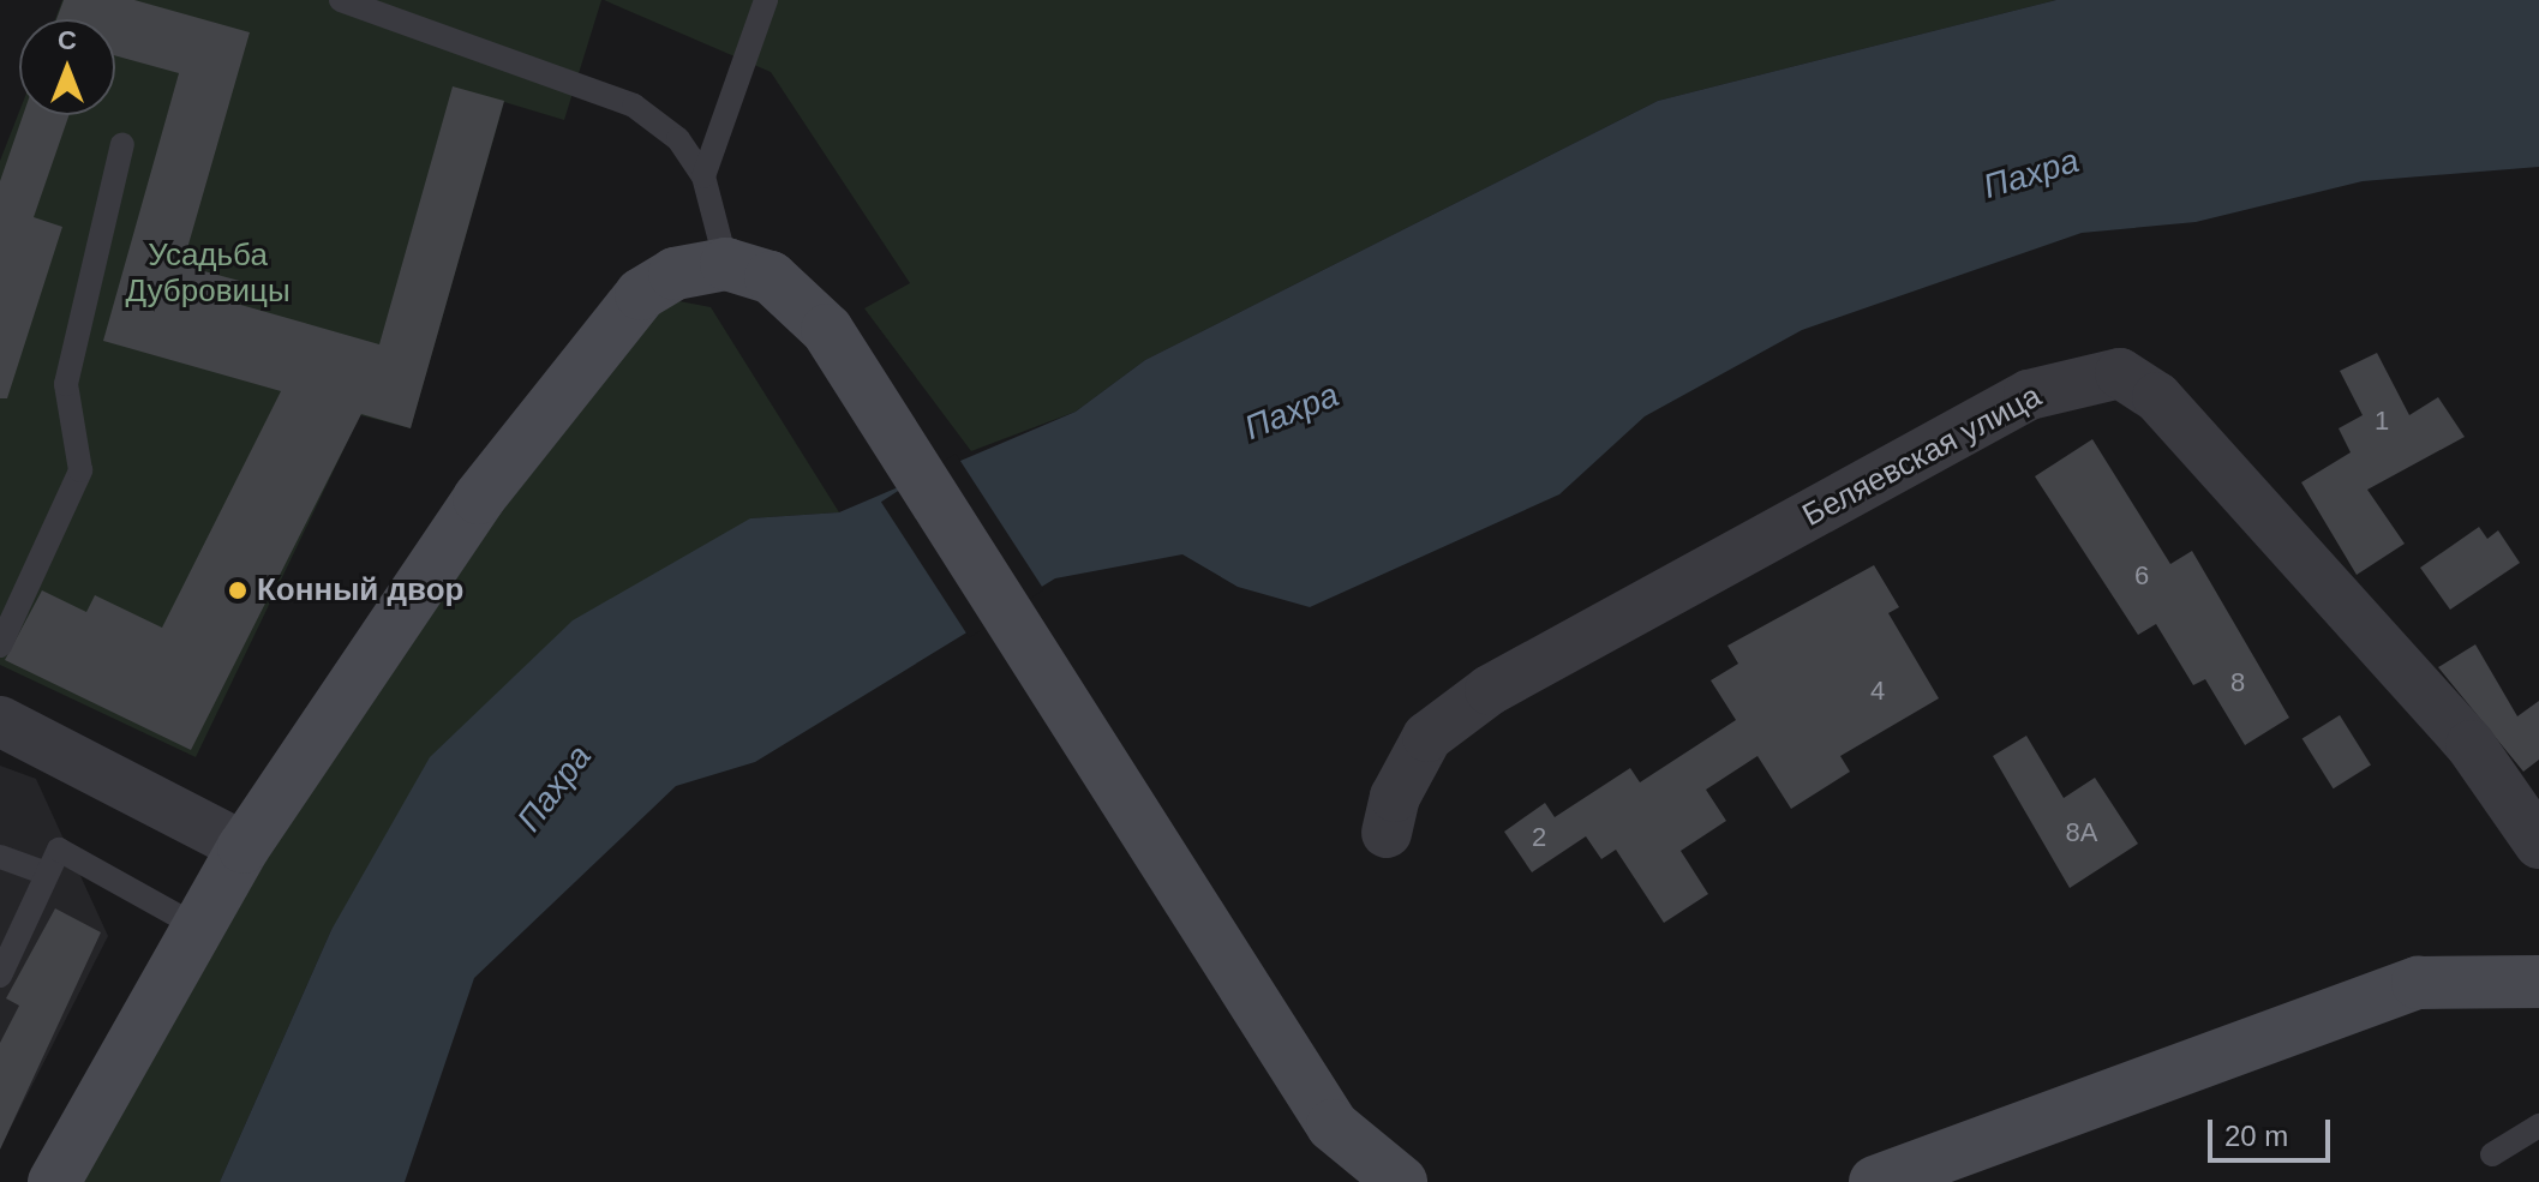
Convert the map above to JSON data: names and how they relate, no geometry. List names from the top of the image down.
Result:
{
  "streets": {
    "street": ["Беляевская улица"]
  },
  "water": ["Пахра"],
  "parks": ["Усадьба Дубровицы"],
  "places": ["Конный двор"],
  "house_numbers": [
    "1",
    "6",
    "8",
    "4",
    "8А",
    "2"
  ],
  "scale_bar": "20 m",
  "north": "top"
}
